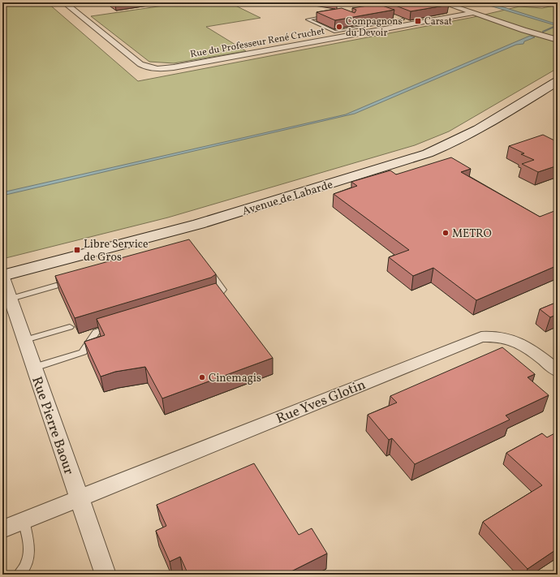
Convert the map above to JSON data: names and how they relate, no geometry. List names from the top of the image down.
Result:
{
  "streets": {
    "main road": ["Avenue de Labarde"],
    "street": ["Rue du Professeur René Cruchet", "Rue Yves Glotin", "Rue Pierre Baour"]
  },
  "crossings": [
    ["Avenue de Labarde", "Rue Pierre Baour"],
    ["Rue Yves Glotin", "Rue Pierre Baour"]
  ],
  "places": {
    "transit": ["Carsat", "Libre Service de Gros"],
    "other": ["Compagnons du Devoir", "METRO", "Cinemagis"]
  }
}
